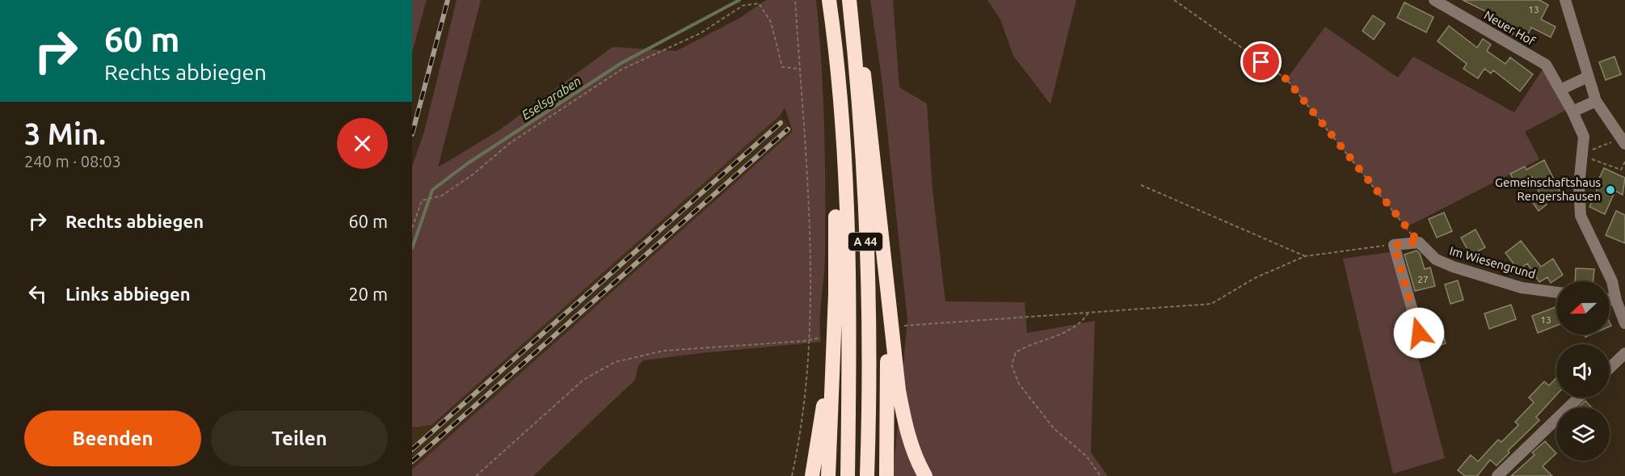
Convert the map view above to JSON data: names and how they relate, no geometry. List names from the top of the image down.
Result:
{
  "streets": {
    "highway": ["A 44"],
    "street": ["Neuer Hof", "Im Wiesengrund"]
  },
  "water": ["Eselsgraben"],
  "places": ["Gemeinschaftshaus Rengershausen"],
  "house_numbers": ["13", "27", "13"],
  "north": "left",
  "page": {
    "turn": ["60 m", "Rechts abbiegen"],
    "heading": ["3 Min.", "240 m · 08:03"],
    "list": [
      {
        "name": "Rechts abbiegen",
        "value": "60 m"
      },
      {
        "name": "Links abbiegen",
        "value": "20 m"
      }
    ],
    "buttons": ["Beenden", "Teilen"]
  }
}
